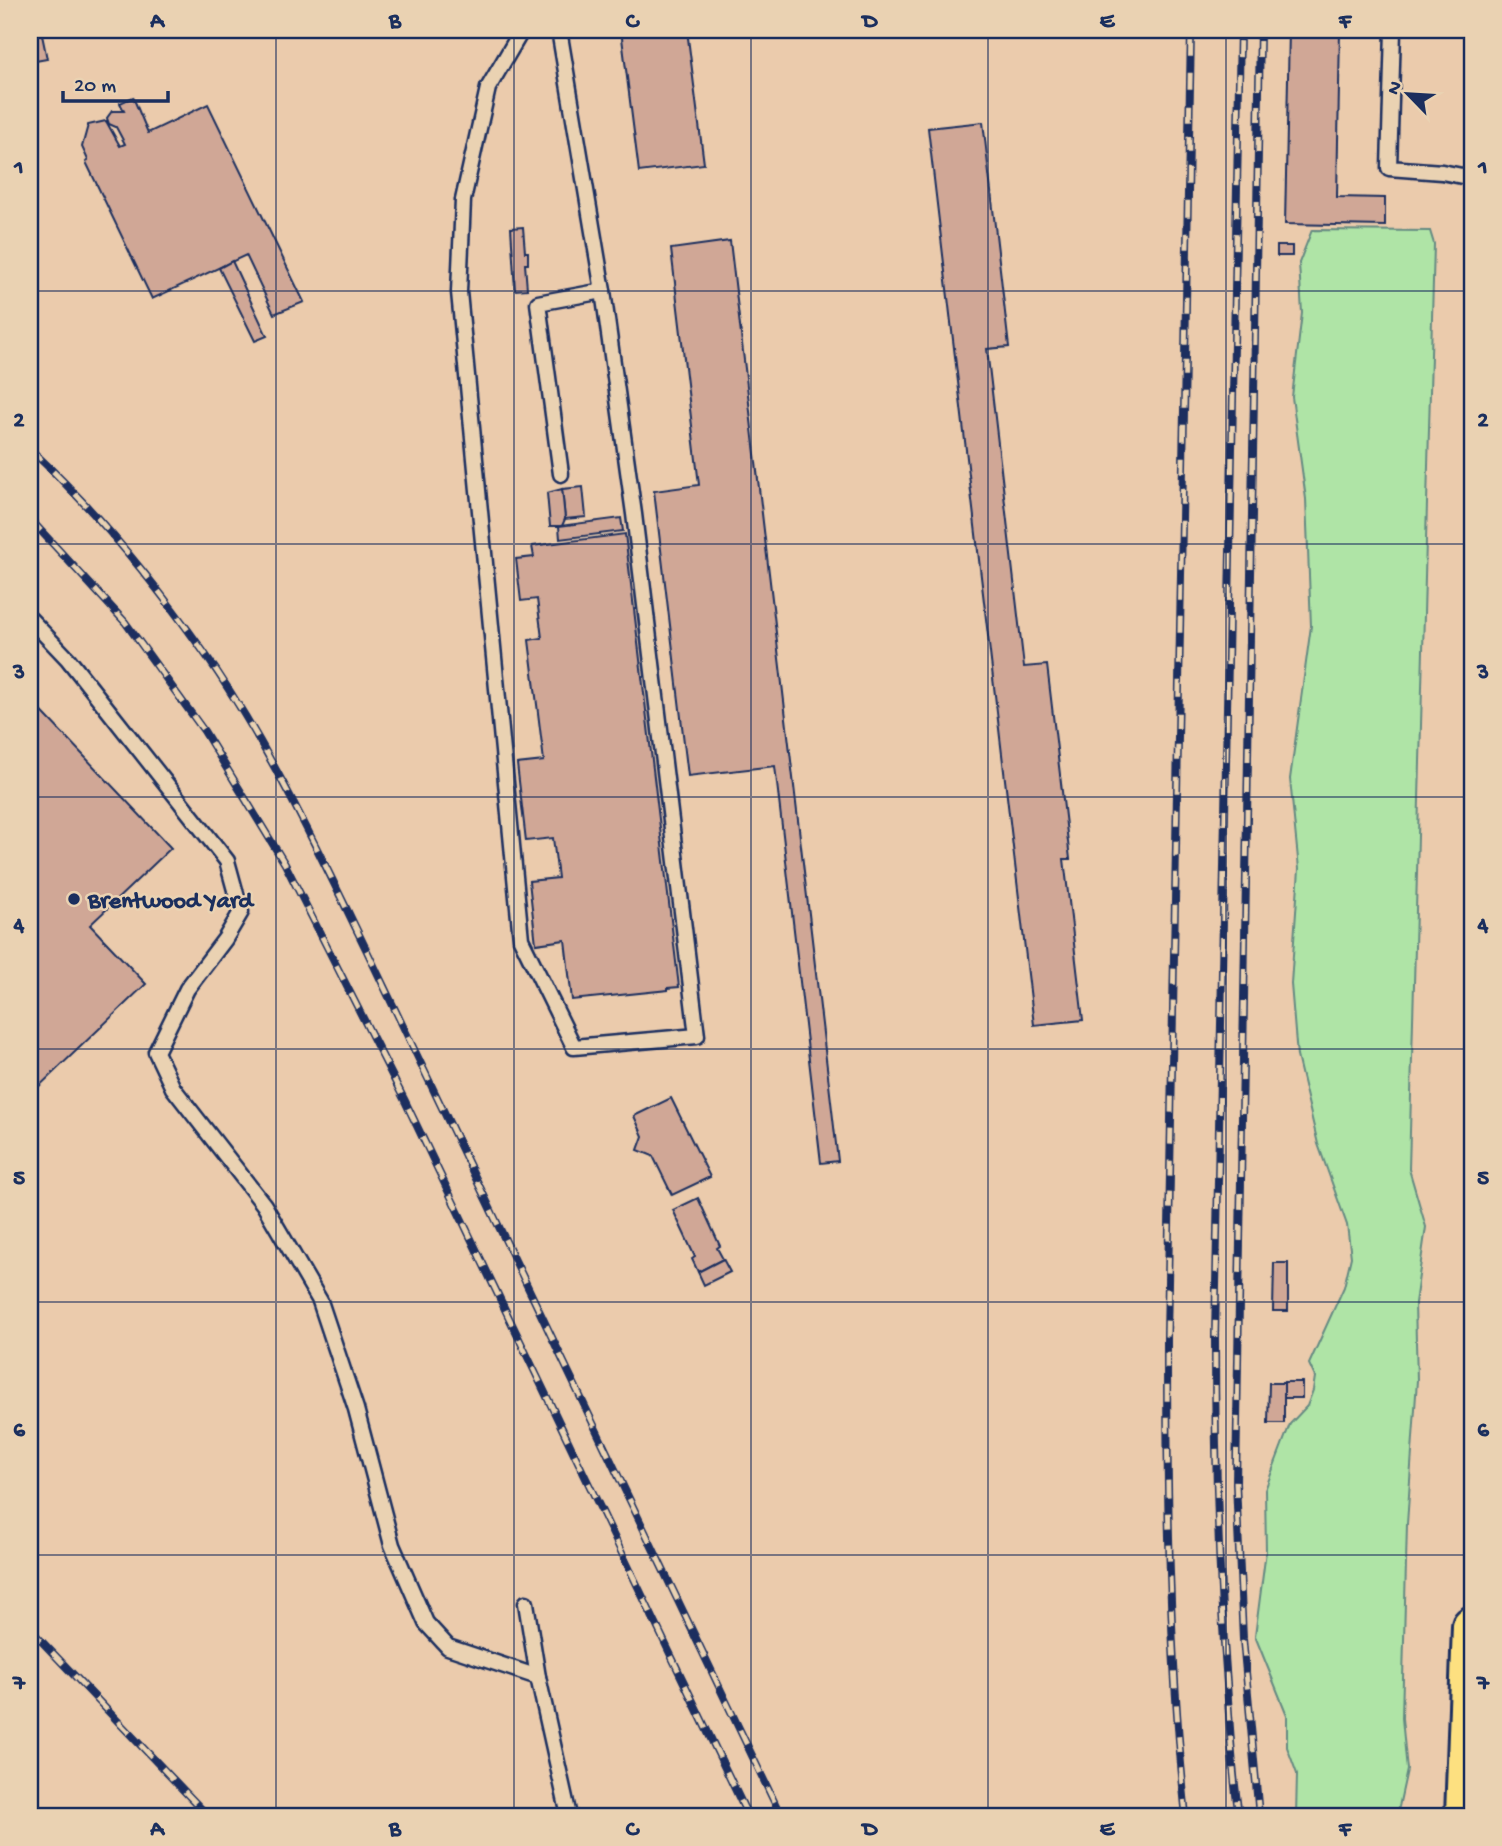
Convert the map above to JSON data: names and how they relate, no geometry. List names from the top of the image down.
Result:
{
  "places": ["Brentwood Yard"],
  "scale_bar": "20 m",
  "north": "top left",
  "grid": {
    "columns": [
      "A",
      "B",
      "C",
      "D",
      "E",
      "F"
    ],
    "rows": [
      "1",
      "2",
      "3",
      "4",
      "5",
      "6",
      "7"
    ]
  }
}
